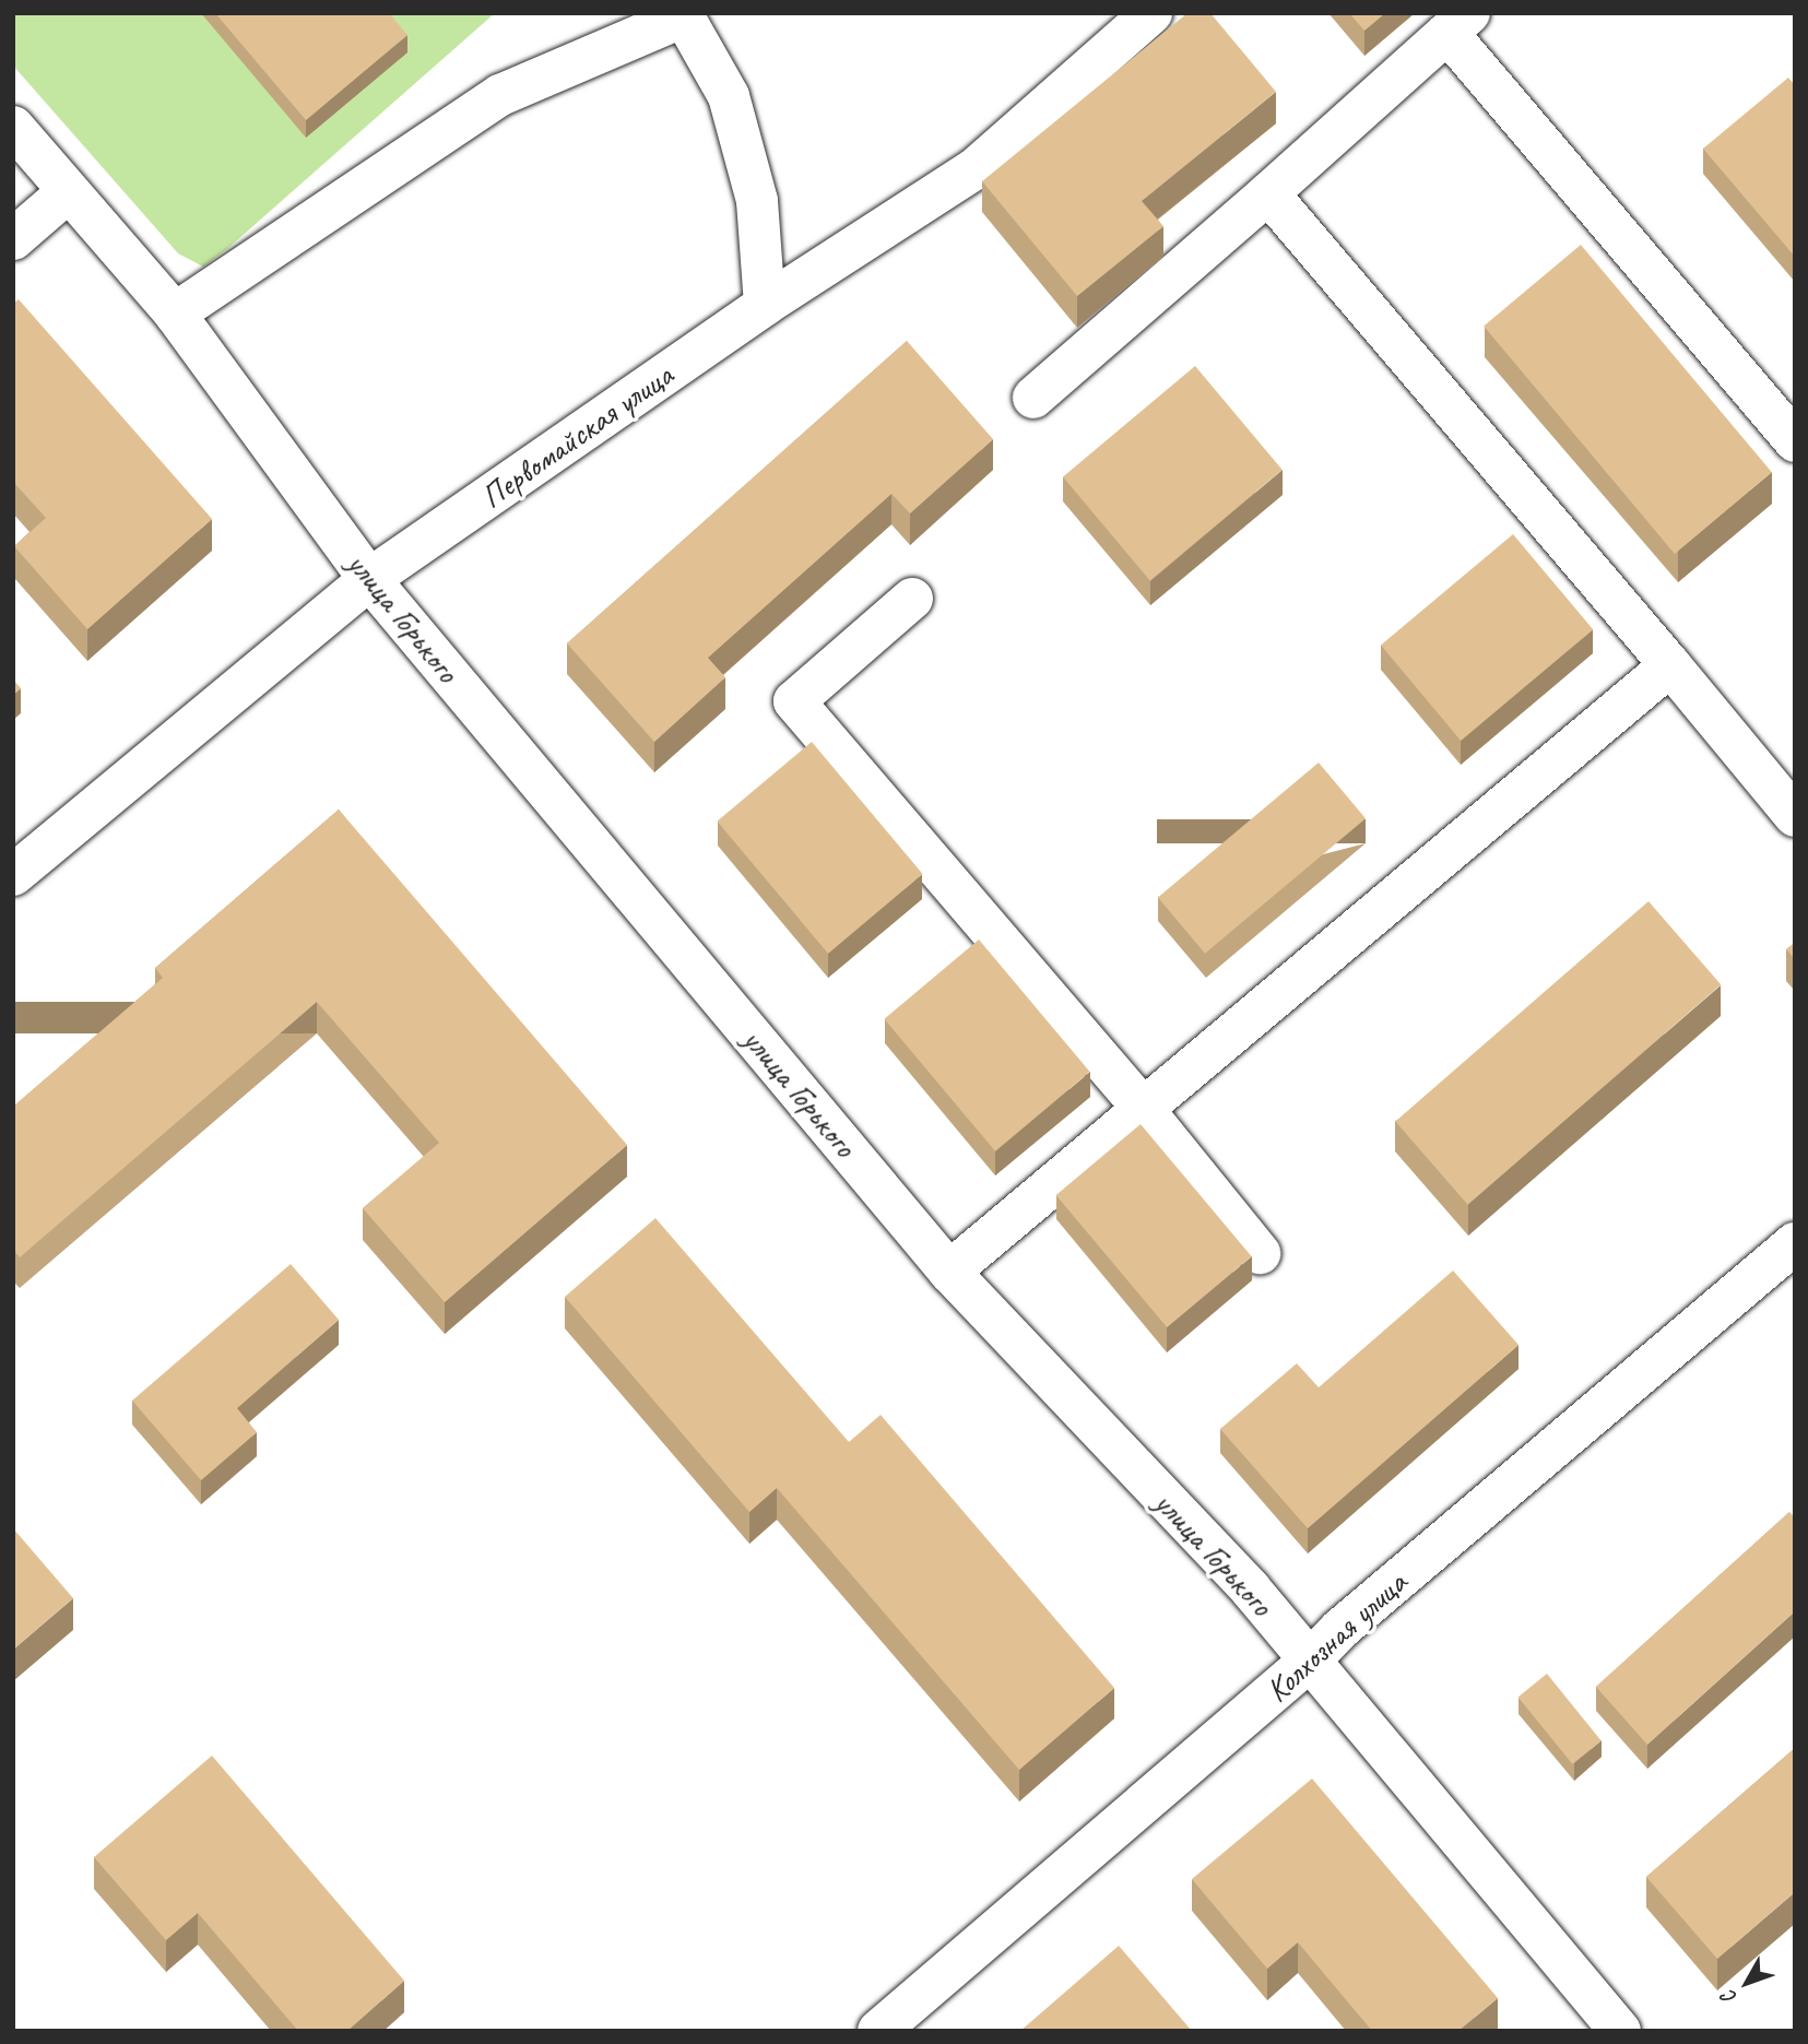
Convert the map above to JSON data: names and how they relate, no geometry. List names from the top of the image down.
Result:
{
  "streets": {
    "street": ["Первомайская улица", "улица Горького", "Колхозная улица"]
  },
  "crossings": [
    ["Первомайская улица", "улица Горького"],
    ["улица Горького", "Колхозная улица"]
  ],
  "north": "bottom left"
}
